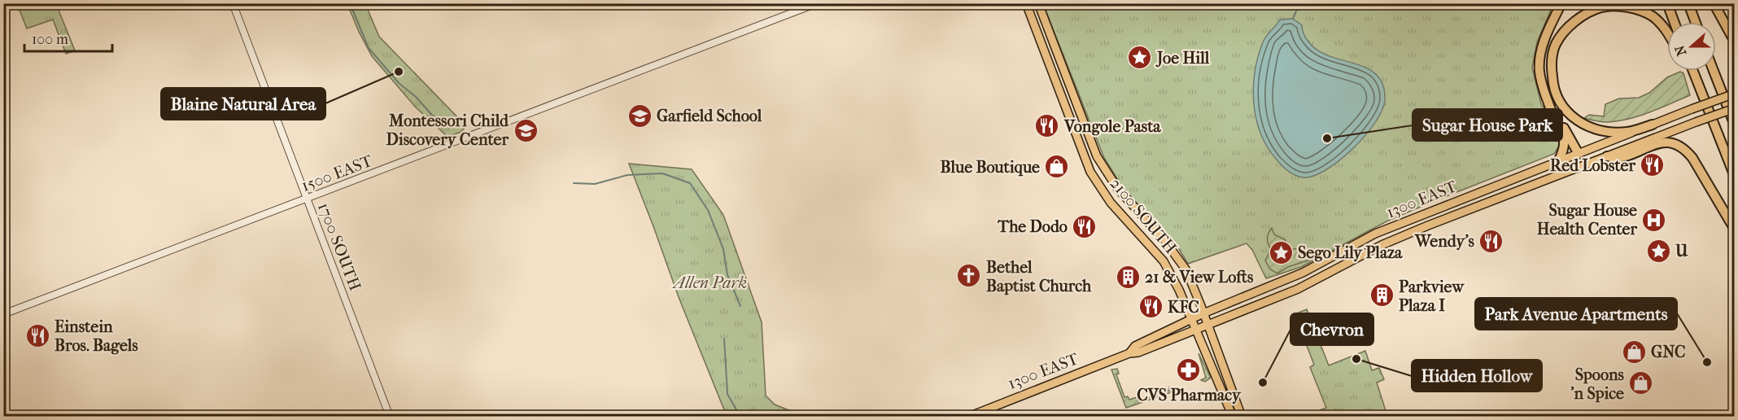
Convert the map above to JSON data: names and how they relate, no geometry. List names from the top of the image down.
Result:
{
  "streets": {
    "main road": ["1300 EAST", "2100 SOUTH"],
    "street": ["1500 EAST", "1700 SOUTH"]
  },
  "crossings": [
    ["1500 EAST", "1700 SOUTH"],
    ["1300 EAST", "2100 SOUTH"]
  ],
  "parks": ["Allen Park"],
  "places": {
    "place": ["Joe Hill", "U", "Sego Lily Plaza"],
    "other": [
      "Blaine Natural Area",
      "Sugar House Park",
      "Hidden Hollow",
      "Park Avenue Apartments",
      "Chevron"
    ],
    "school or university": ["Garfield School", "Montessori Child Discovery Center"],
    "restaurant": [
      "Vongole Pasta",
      "Red Lobster",
      "The Dodo",
      "Wendy's",
      "KFC",
      "Einstein Bros. Bagels"
    ],
    "shop": ["Blue Boutique", "GNC", "Spoons 'n Spice"],
    "hospital": ["Sugar House Health Center"],
    "church": ["Bethel Baptist Church"],
    "building": ["21 & View Lofts", "Parkview Plaza I"],
    "pharmacy": ["CVS Pharmacy"]
  },
  "scale_bar": "100 m",
  "north": "left"
}
